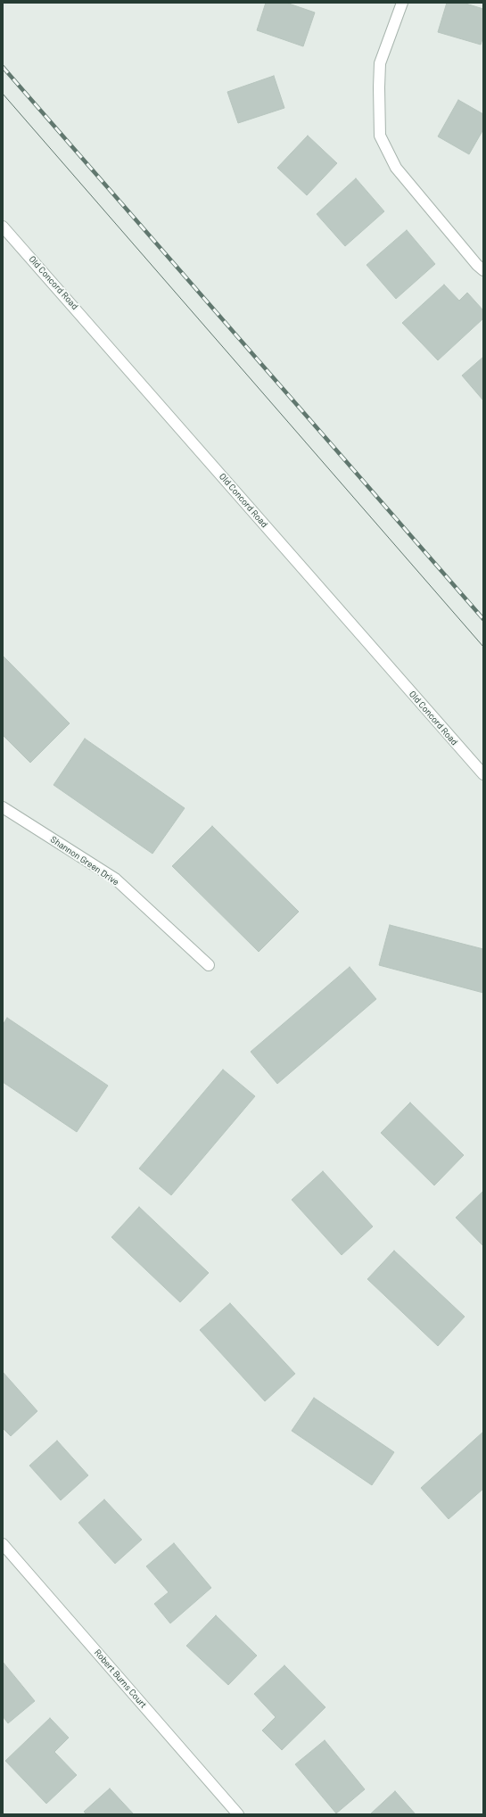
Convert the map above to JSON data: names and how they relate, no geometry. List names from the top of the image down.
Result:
{
  "streets": {
    "street": ["Old Concord Road", "Shannon Green Drive", "Robert Burns Court"]
  }
}
